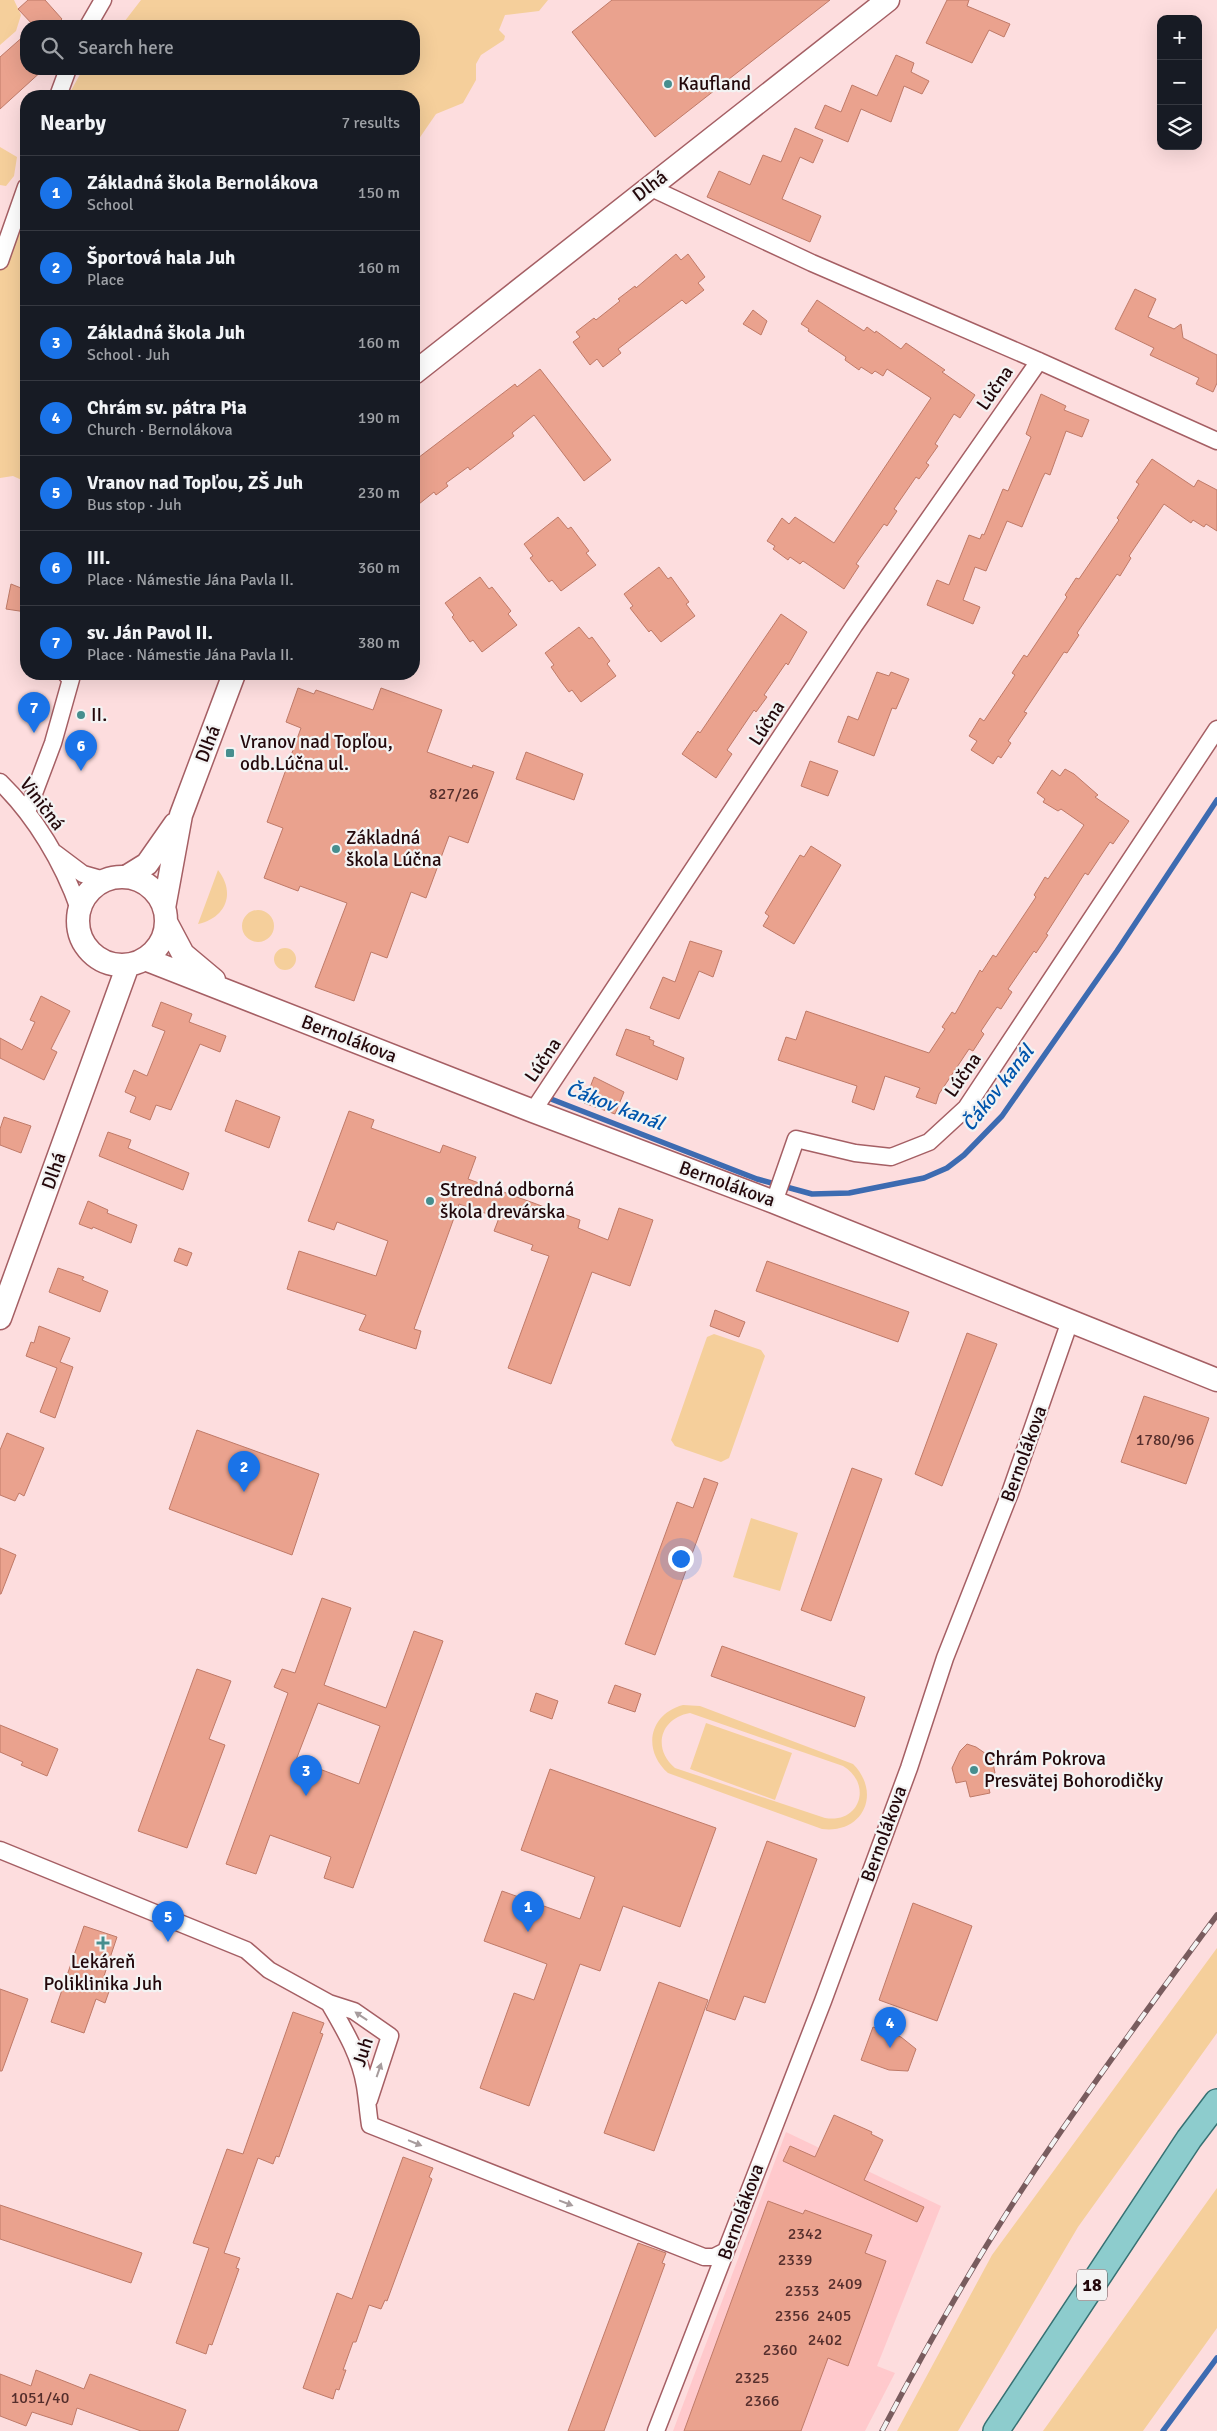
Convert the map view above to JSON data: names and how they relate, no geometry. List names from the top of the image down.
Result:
{
  "streets": {
    "main road": ["18"],
    "street": [
      "Dlhá",
      "Lúčna",
      "Viničná",
      "Bernolákova",
      "Juh"
    ]
  },
  "crossings": [
    ["Dlhá", "Lúčna"],
    ["Dlhá", "Viničná"],
    ["Dlhá", "Bernolákova"],
    ["Lúčna", "Bernolákova"],
    ["Viničná", "Bernolákova"]
  ],
  "water": ["Čákov kanál"],
  "places": {
    "other": [
      "Kaufland",
      "II.",
      "Základná škola Lúčna",
      "Stredná odborná škola drevárska",
      "Chrám Pokrova Presvätej Bohorodičky"
    ],
    "transit": ["Vranov nad Topľou, odb.Lúčna ul."],
    "health": ["Lekáreň Poliklinika Juh"]
  },
  "house_numbers": [
    "827/26",
    "1780/96",
    "2342",
    "2339",
    "2409",
    "2353",
    "2356",
    "2405",
    "2402",
    "2360",
    "2325",
    "1051/40",
    "2366"
  ],
  "page": {
    "map_buttons": ["+", "−"],
    "search": "Search here",
    "heading": ["Nearby", "7 results"],
    "list": [
      {
        "mark": "1",
        "name": "Základná škola Bernolákova",
        "note": "School",
        "value": "150 m"
      },
      {
        "mark": "2",
        "name": "Športová hala Juh",
        "note": "Place",
        "value": "160 m"
      },
      {
        "mark": "3",
        "name": "Základná škola Juh",
        "note": "School · Juh",
        "value": "160 m"
      },
      {
        "mark": "4",
        "name": "Chrám sv. pátra Pia",
        "note": "Church · Bernolákova",
        "value": "190 m"
      },
      {
        "mark": "5",
        "name": "Vranov nad Topľou, ZŠ Juh",
        "note": "Bus stop · Juh",
        "value": "230 m"
      },
      {
        "mark": "6",
        "name": "III.",
        "note": "Place · Námestie Jána Pavla II.",
        "value": "360 m"
      },
      {
        "mark": "7",
        "name": "sv. Ján Pavol II.",
        "note": "Place · Námestie Jána Pavla II.",
        "value": "380 m"
      }
    ],
    "pins": [
      "7",
      "6",
      "2",
      "3",
      "1",
      "5",
      "4"
    ]
  }
}
